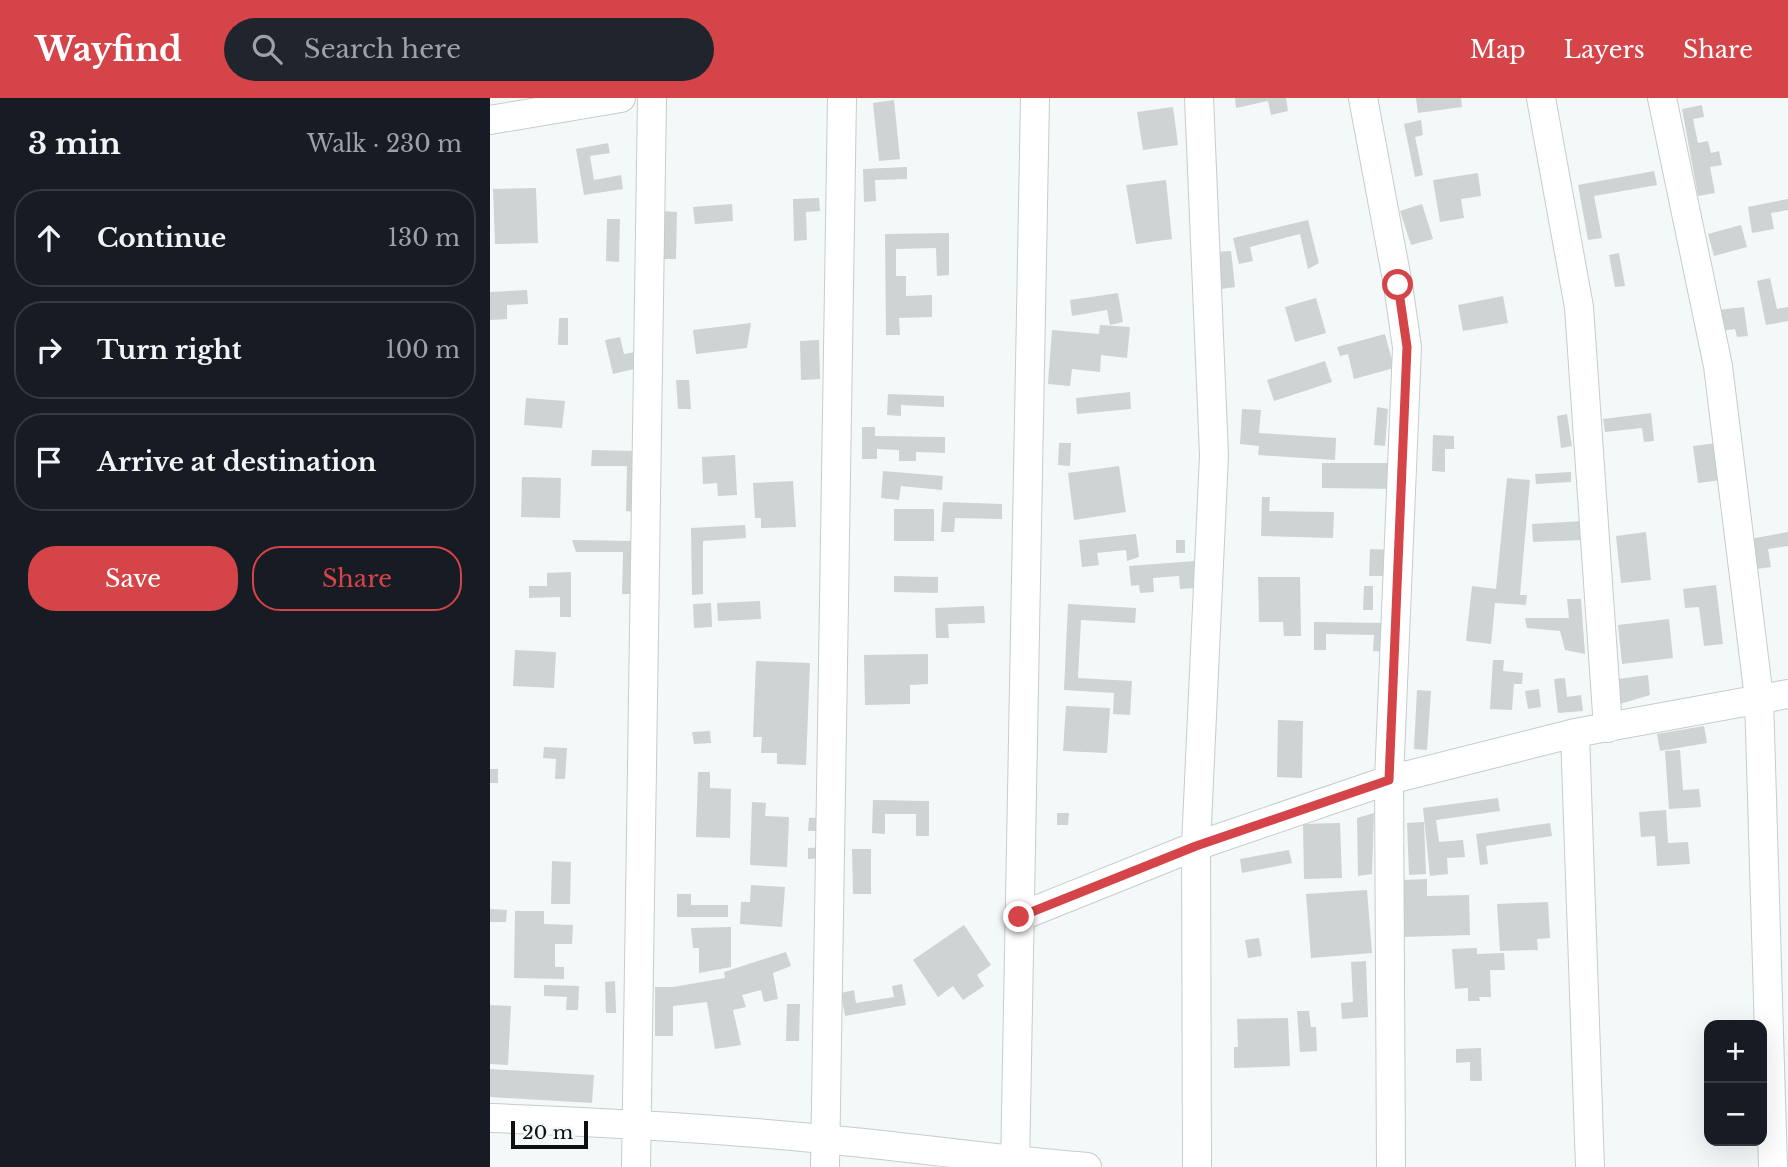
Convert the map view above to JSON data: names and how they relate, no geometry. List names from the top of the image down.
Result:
{
  "scale_bar": "20 m",
  "page": {
    "header": "Wayfind",
    "search": "Search here",
    "nav": ["Map", "Layers", "Share"],
    "heading": ["3 min", "Walk · 230 m"],
    "list": [
      ["Continue", "130 m"],
      ["Turn right", "100 m"],
      "Arrive at destination"
    ],
    "buttons": ["Save", "Share"],
    "map_buttons": ["+", "−"],
    "scale": "20 m"
  }
}
